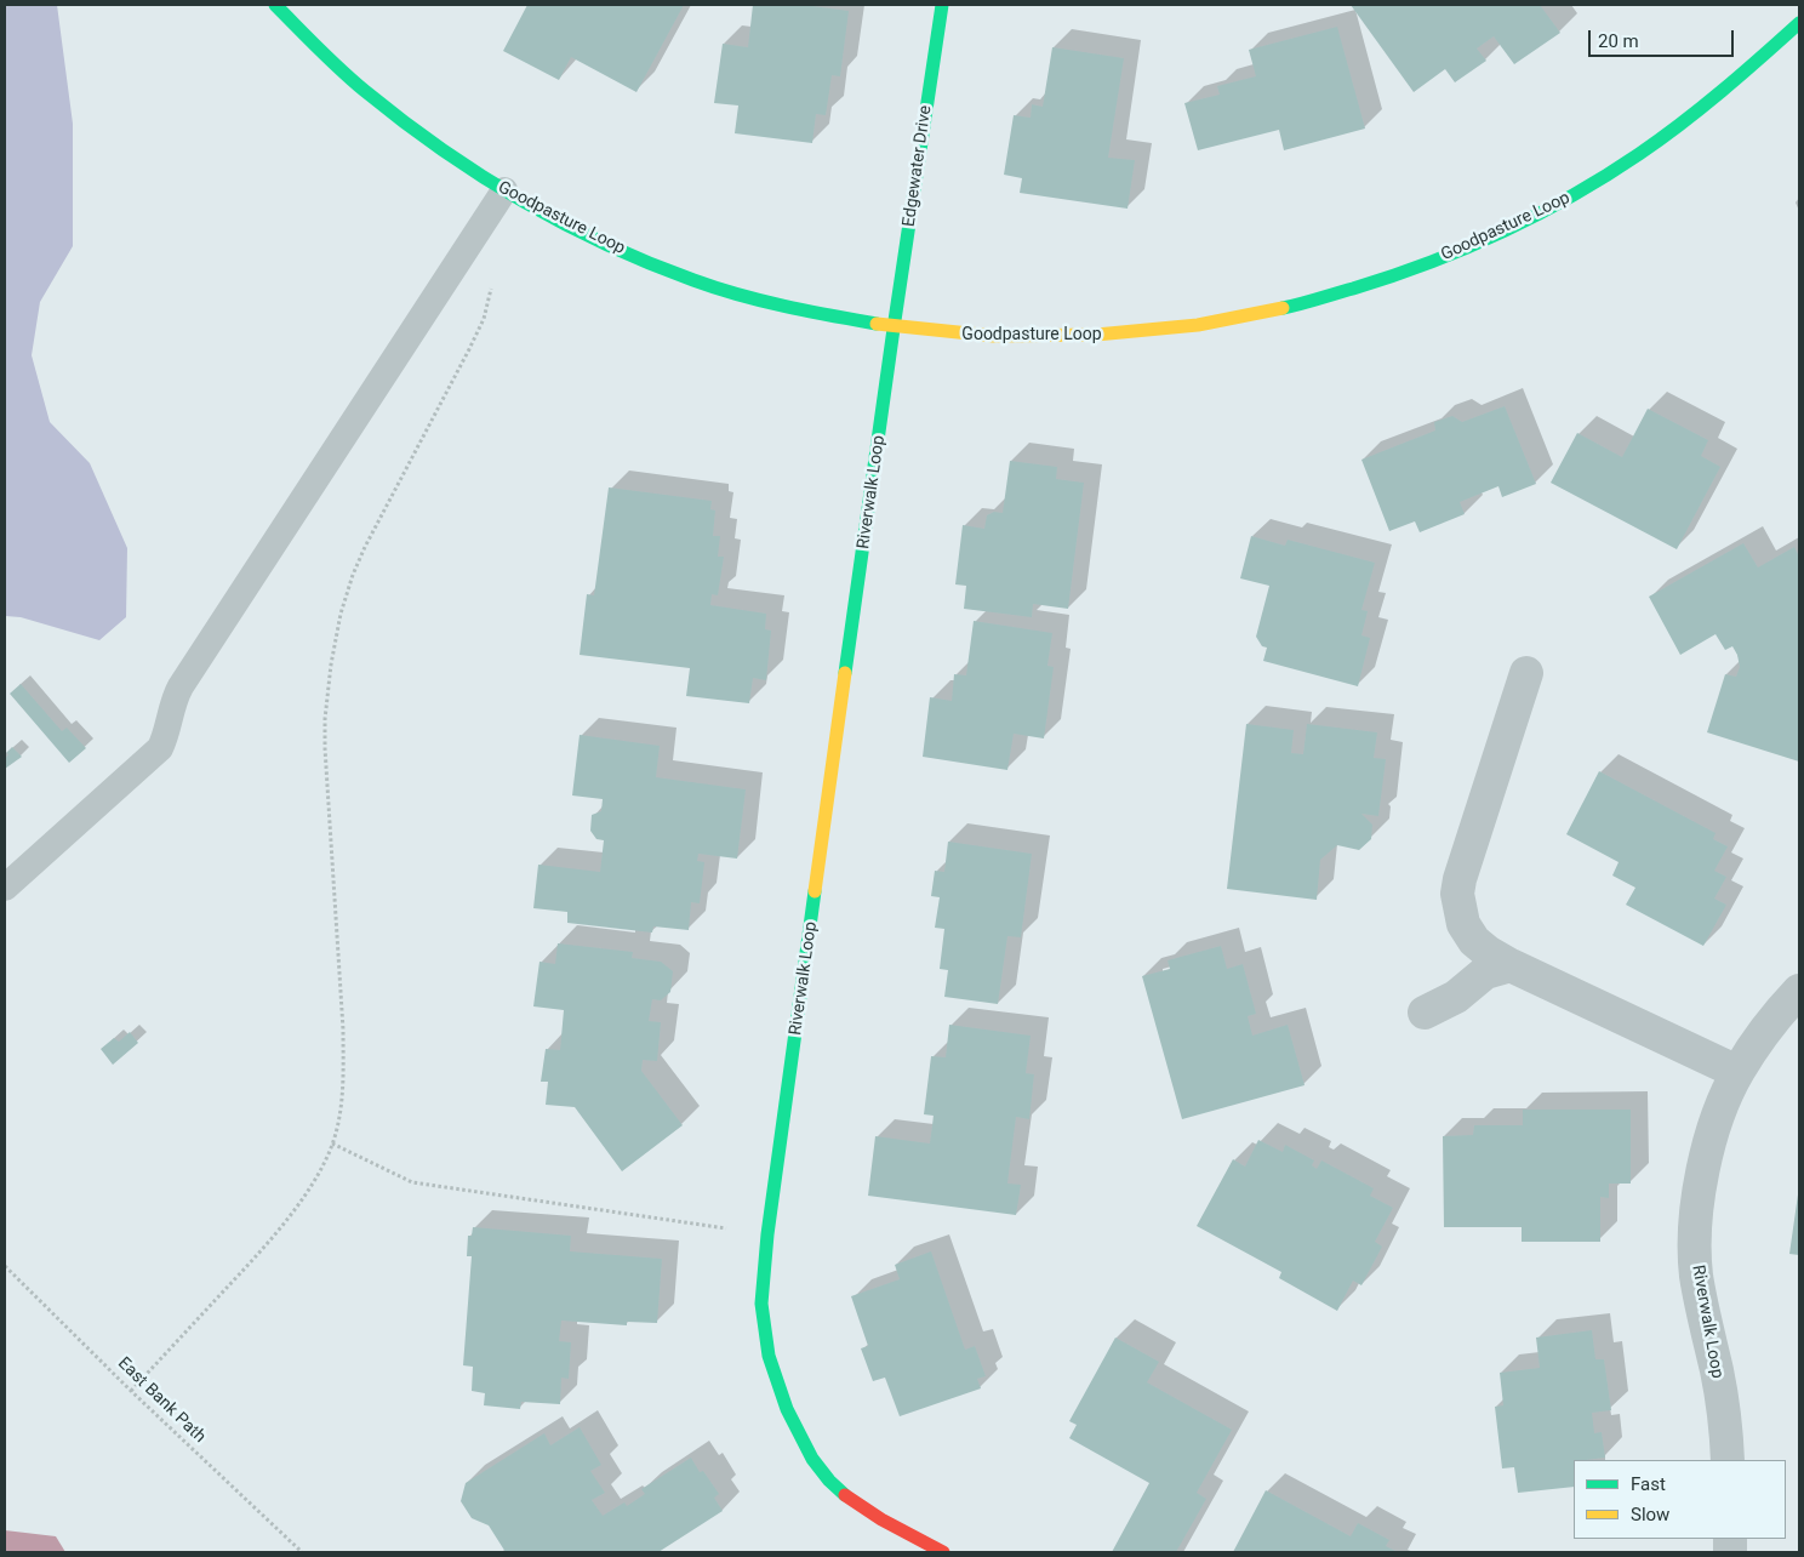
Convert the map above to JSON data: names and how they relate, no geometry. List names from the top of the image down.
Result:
{
  "streets": {
    "street": ["Edgewater Drive", "Goodpasture Loop", "Riverwalk Loop"],
    "path": ["East Bank Path"]
  },
  "crossings": [
    ["Edgewater Drive", "Goodpasture Loop"],
    ["Edgewater Drive", "Riverwalk Loop"],
    ["Goodpasture Loop", "Riverwalk Loop"]
  ],
  "legend": ["Fast", "Slow"],
  "scale_bar": "20 m"
}
